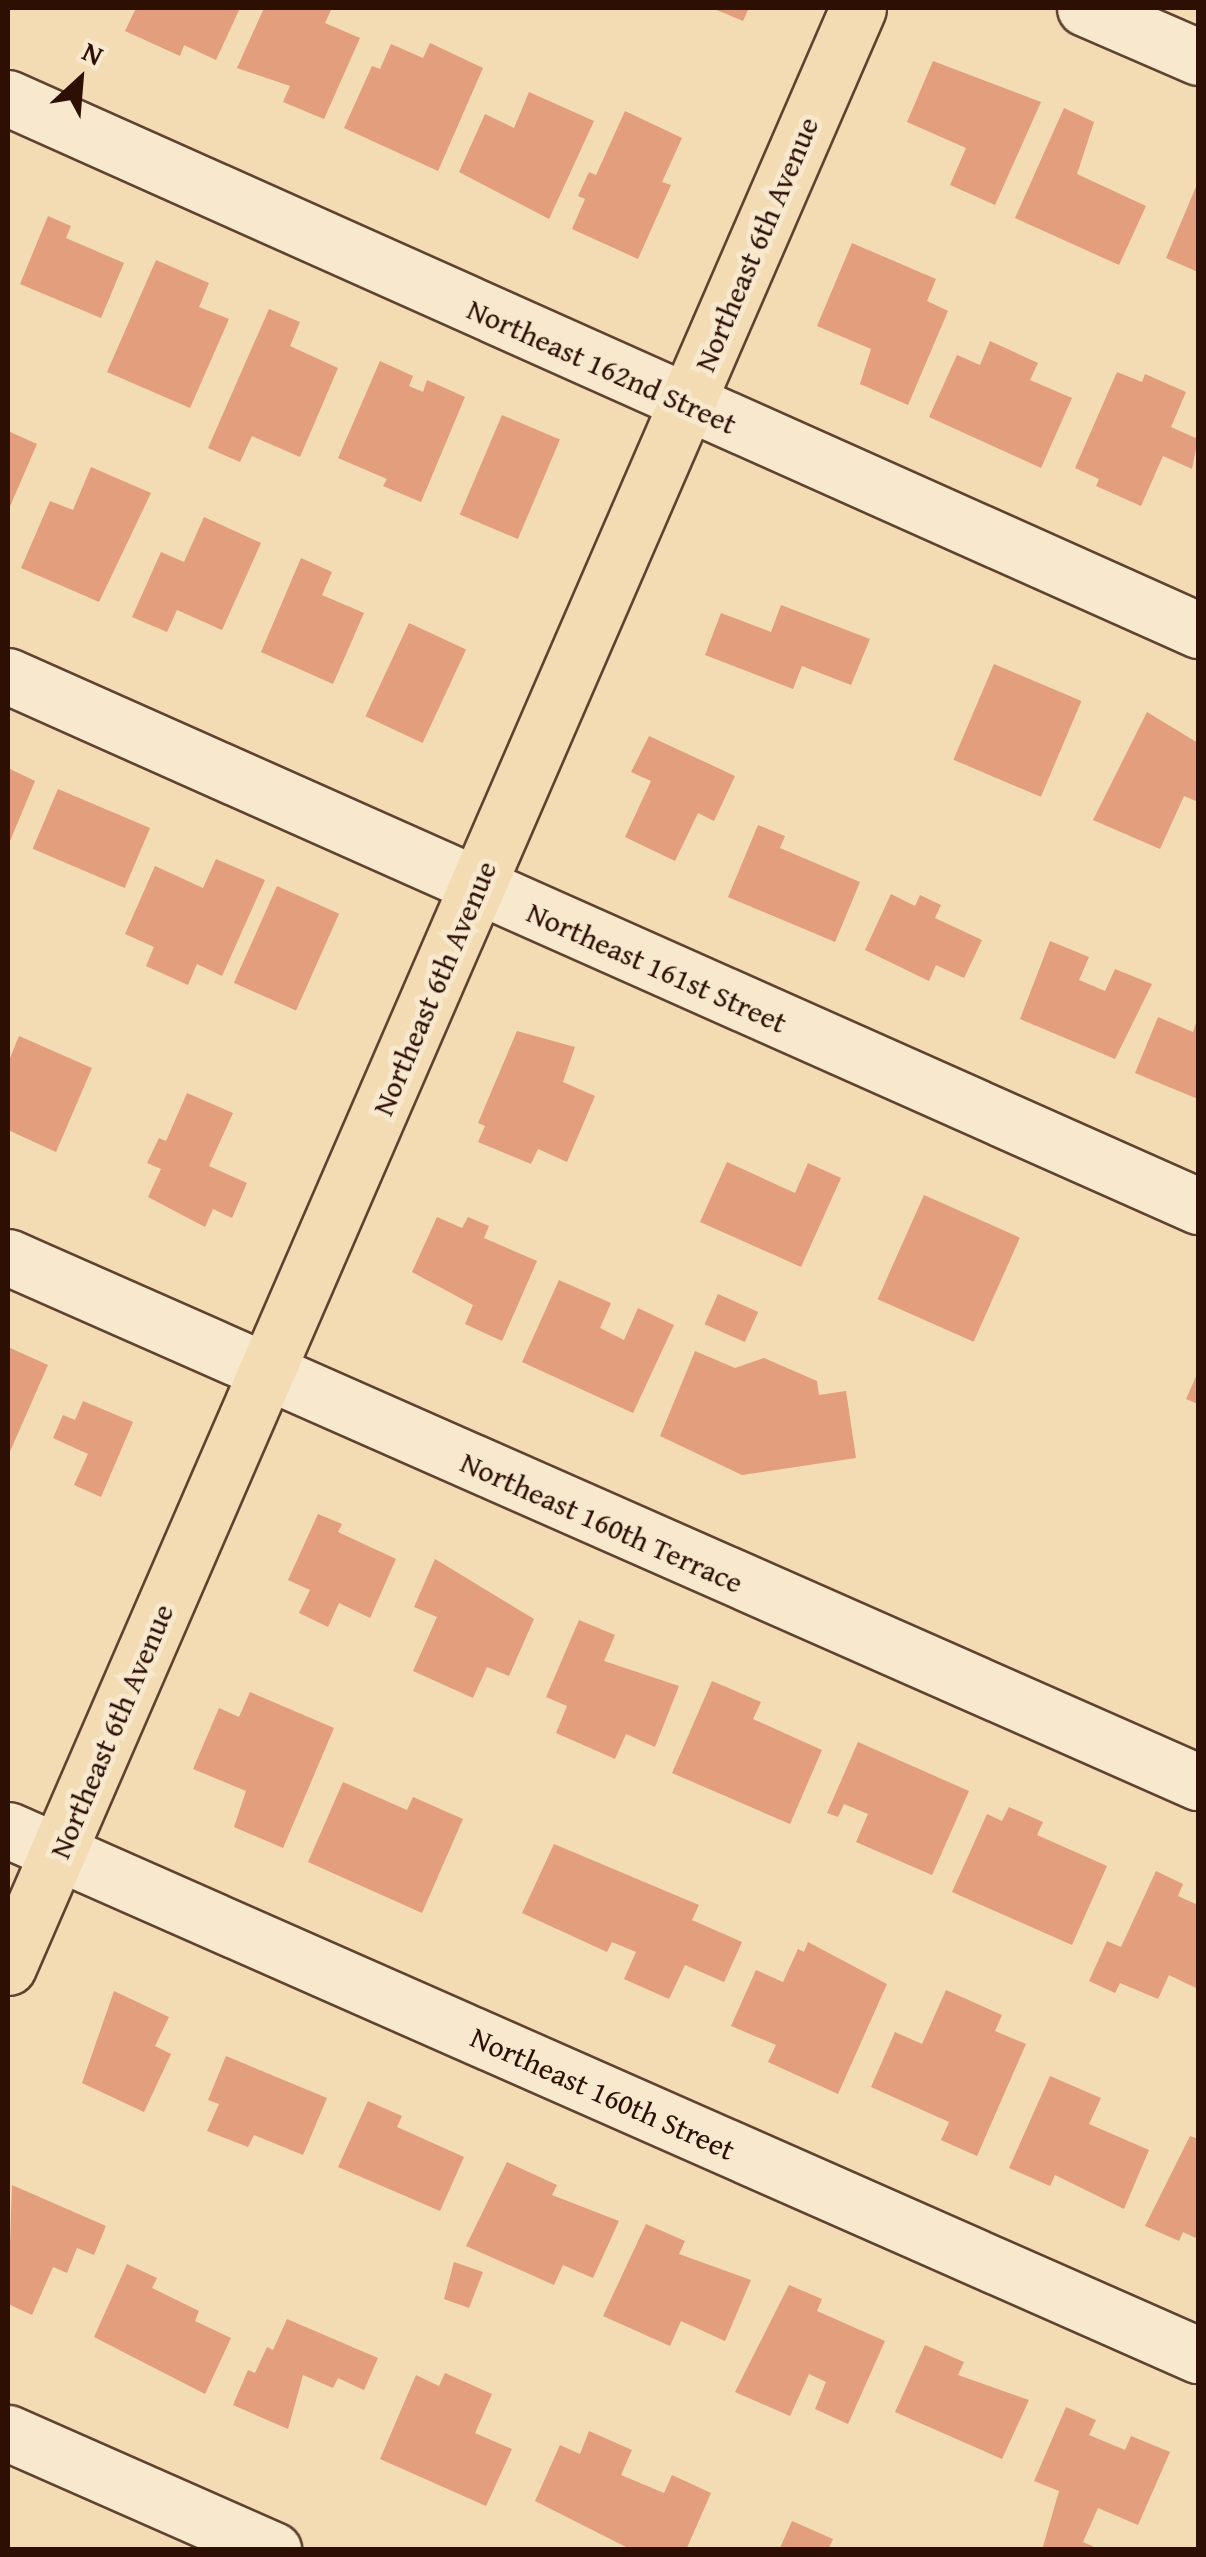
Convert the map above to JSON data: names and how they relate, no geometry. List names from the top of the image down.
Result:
{
  "streets": {
    "main road": ["Northeast 6th Avenue"],
    "street": [
      "Northeast 162nd Street",
      "Northeast 161st Street",
      "Northeast 160th Terrace",
      "Northeast 160th Street"
    ]
  },
  "crossings": [
    ["Northeast 6th Avenue", "Northeast 162nd Street"],
    ["Northeast 6th Avenue", "Northeast 161st Street"],
    ["Northeast 6th Avenue", "Northeast 160th Terrace"],
    ["Northeast 6th Avenue", "Northeast 160th Street"]
  ],
  "north": "top right"
}
